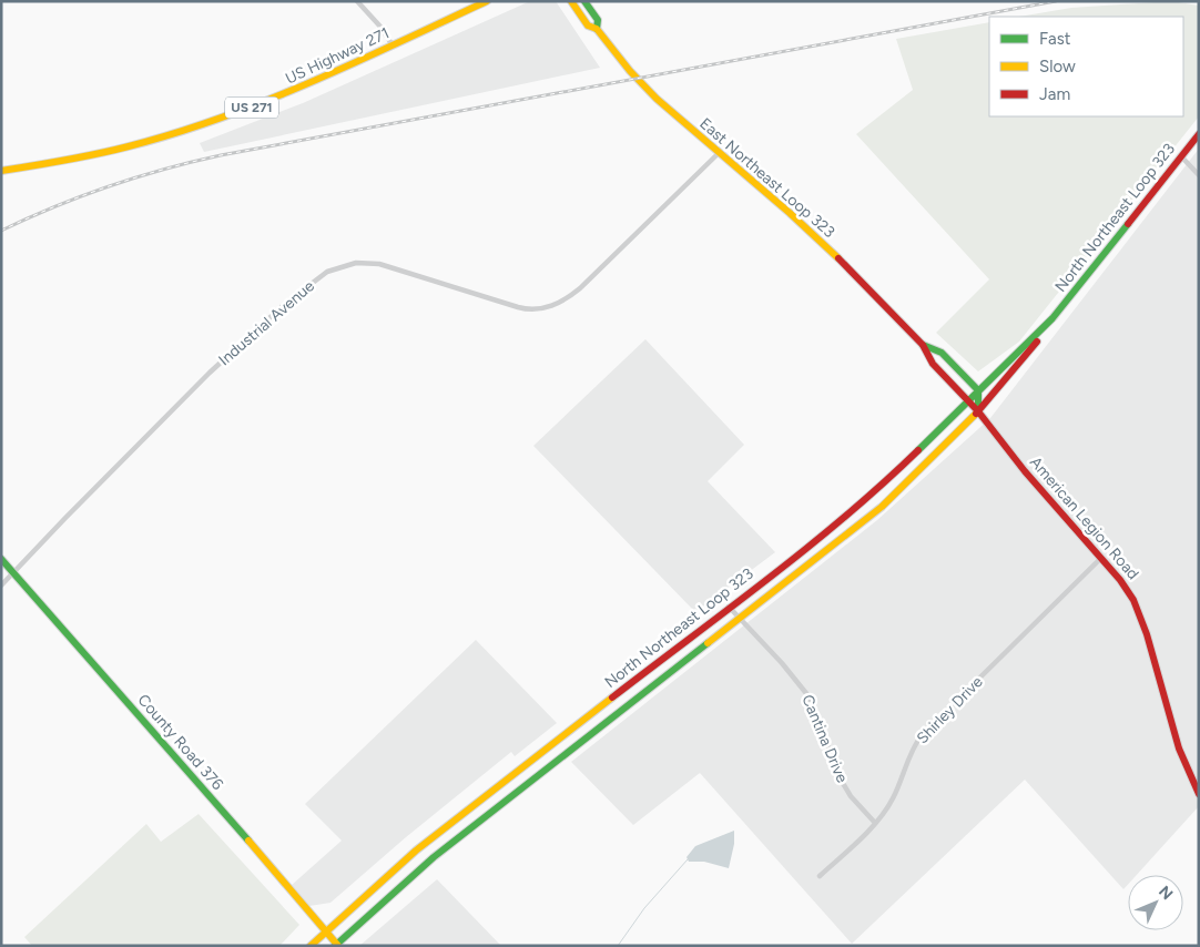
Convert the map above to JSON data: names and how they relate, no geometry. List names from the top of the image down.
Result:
{
  "streets": {
    "main road": [
      "US Highway 271",
      "US 271",
      "East Northeast Loop 323",
      "North Northeast Loop 323",
      "American Legion Road",
      "County Road 376"
    ],
    "street": ["Industrial Avenue", "Shirley Drive", "Cantina Drive"]
  },
  "crossings": [
    ["East Northeast Loop 323", "North Northeast Loop 323"],
    ["East Northeast Loop 323", "Industrial Avenue"],
    ["East Northeast Loop 323", "American Legion Road"],
    ["North Northeast Loop 323", "American Legion Road"],
    ["North Northeast Loop 323", "Cantina Drive"],
    ["North Northeast Loop 323", "County Road 376"],
    ["Industrial Avenue", "County Road 376"],
    ["American Legion Road", "Shirley Drive"],
    ["Shirley Drive", "Cantina Drive"]
  ],
  "legend": ["Fast", "Slow", "Jam"],
  "north": "top right"
}
